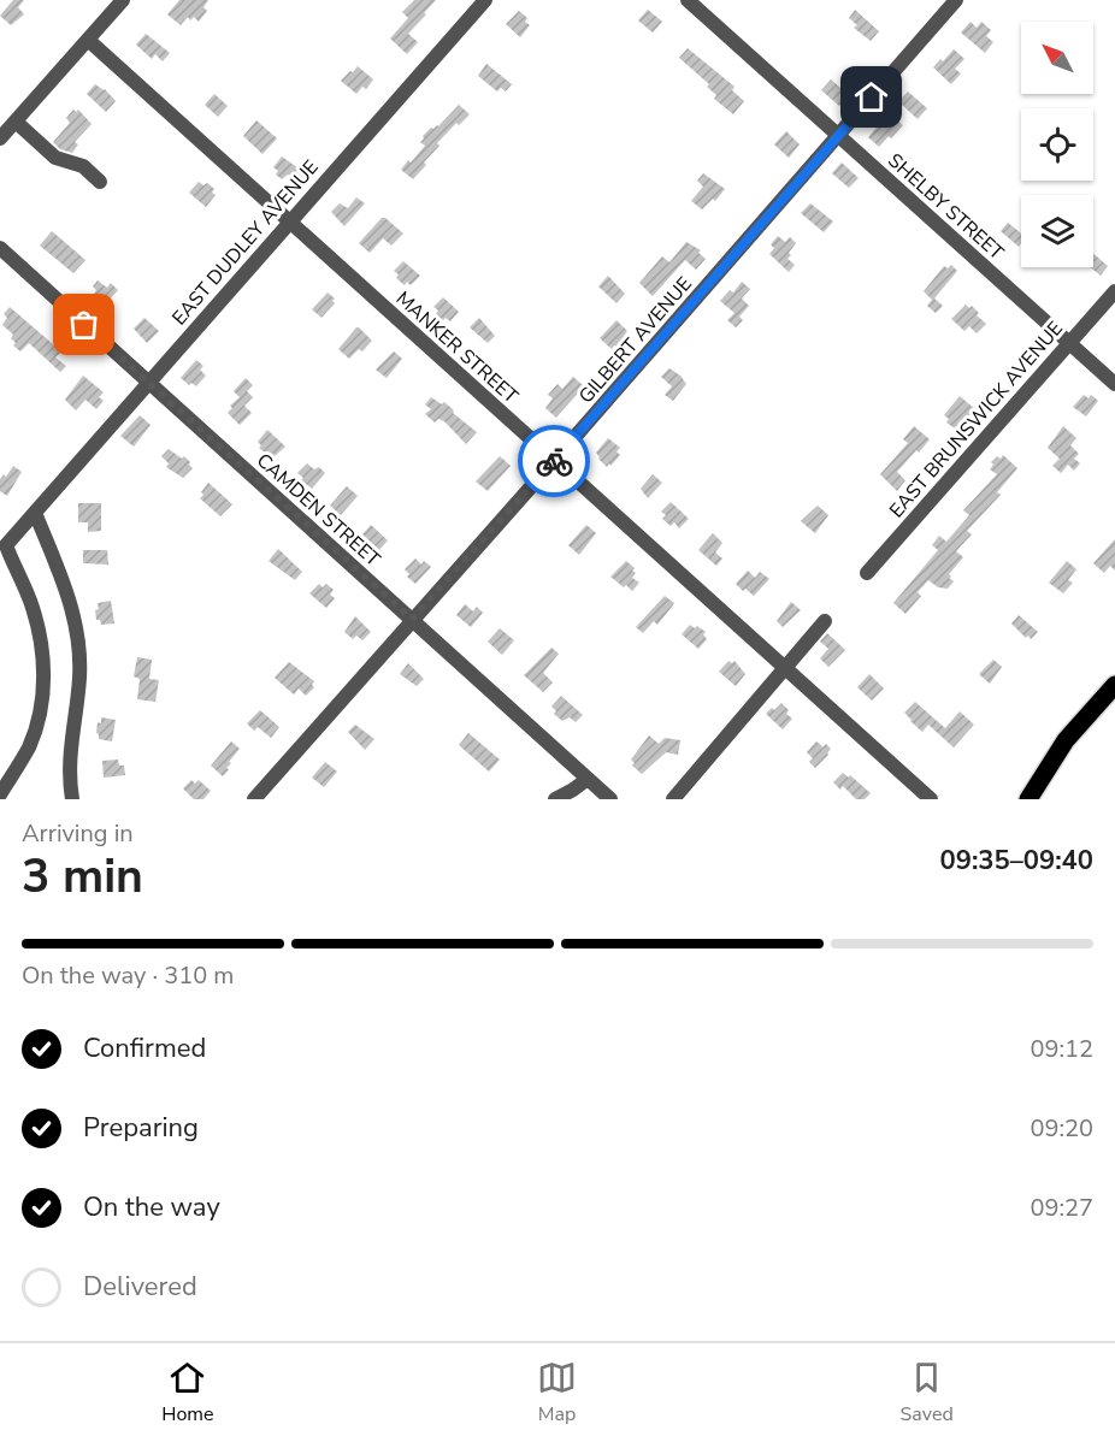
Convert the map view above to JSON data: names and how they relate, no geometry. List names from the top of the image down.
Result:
{
  "streets": {
    "street": [
      "SHELBY STREET",
      "EAST DUDLEY AVENUE",
      "GILBERT AVENUE",
      "MANKER STREET",
      "EAST BRUNSWICK AVENUE",
      "CAMDEN STREET"
    ]
  },
  "crossings": [
    ["SHELBY STREET", "GILBERT AVENUE"],
    ["SHELBY STREET", "EAST BRUNSWICK AVENUE"],
    ["EAST DUDLEY AVENUE", "MANKER STREET"],
    ["EAST DUDLEY AVENUE", "CAMDEN STREET"],
    ["GILBERT AVENUE", "MANKER STREET"],
    ["GILBERT AVENUE", "CAMDEN STREET"]
  ],
  "north": "top left",
  "page": {
    "heading": ["3 min", "Arriving in", "09:35–09:40"],
    "bar": "On the way · 310 m",
    "list": [
      ["Confirmed", "09:12"],
      ["Preparing", "09:20"],
      ["On the way", "09:27"],
      "Delivered"
    ],
    "tabs": ["Home", "Map", "Saved"]
  }
}
